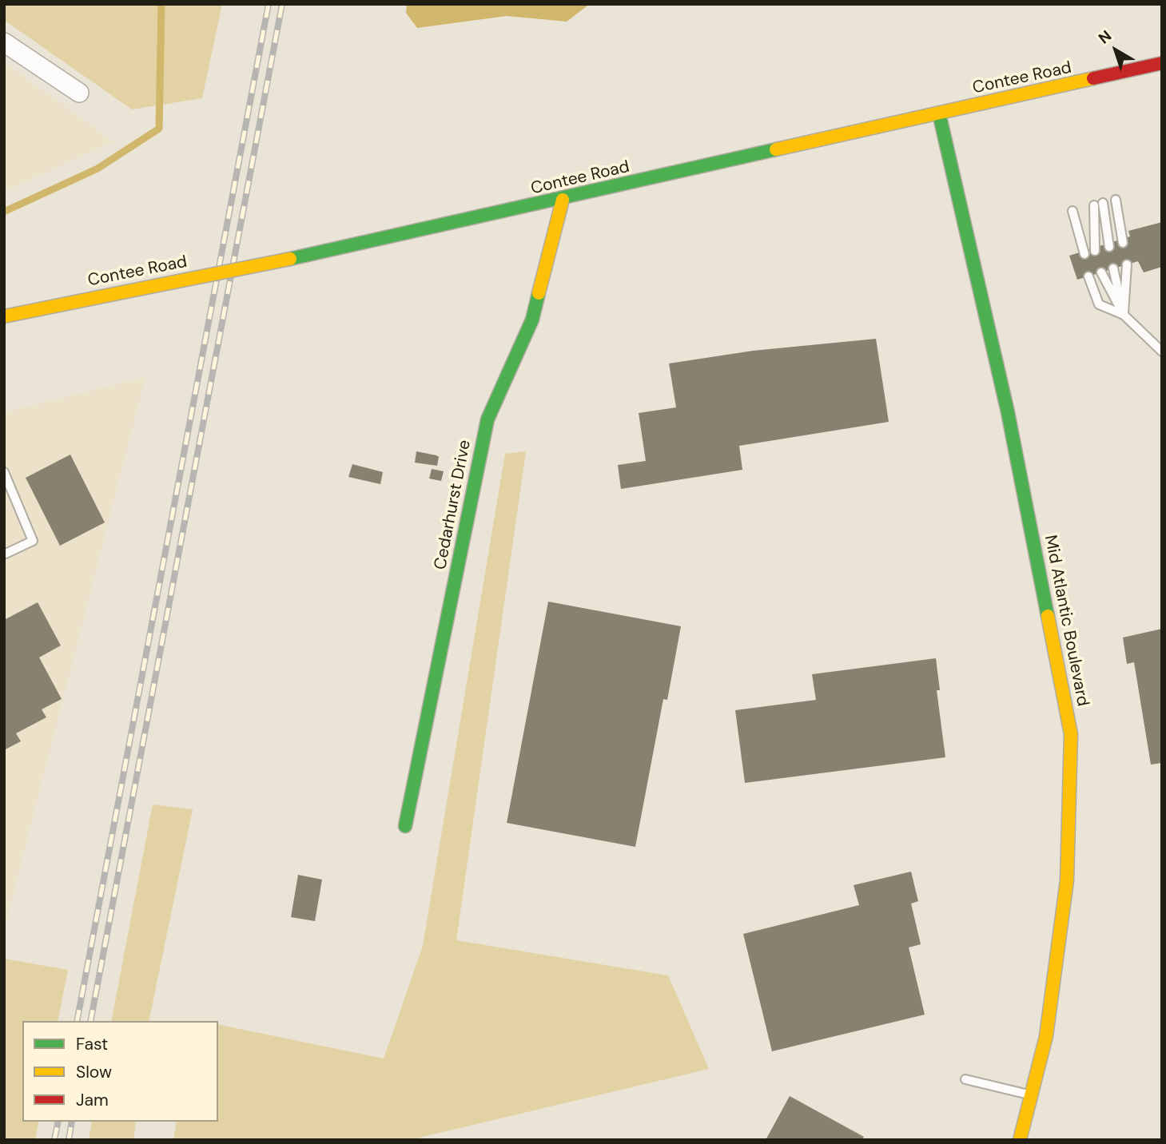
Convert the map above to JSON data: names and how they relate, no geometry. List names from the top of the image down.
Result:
{
  "streets": {
    "street": ["Contee Road", "Cedarhurst Drive", "Mid Atlantic Boulevard"]
  },
  "crossings": [
    ["Contee Road", "Cedarhurst Drive"],
    ["Contee Road", "Mid Atlantic Boulevard"]
  ],
  "legend": ["Fast", "Slow", "Jam"],
  "north": "top left"
}
